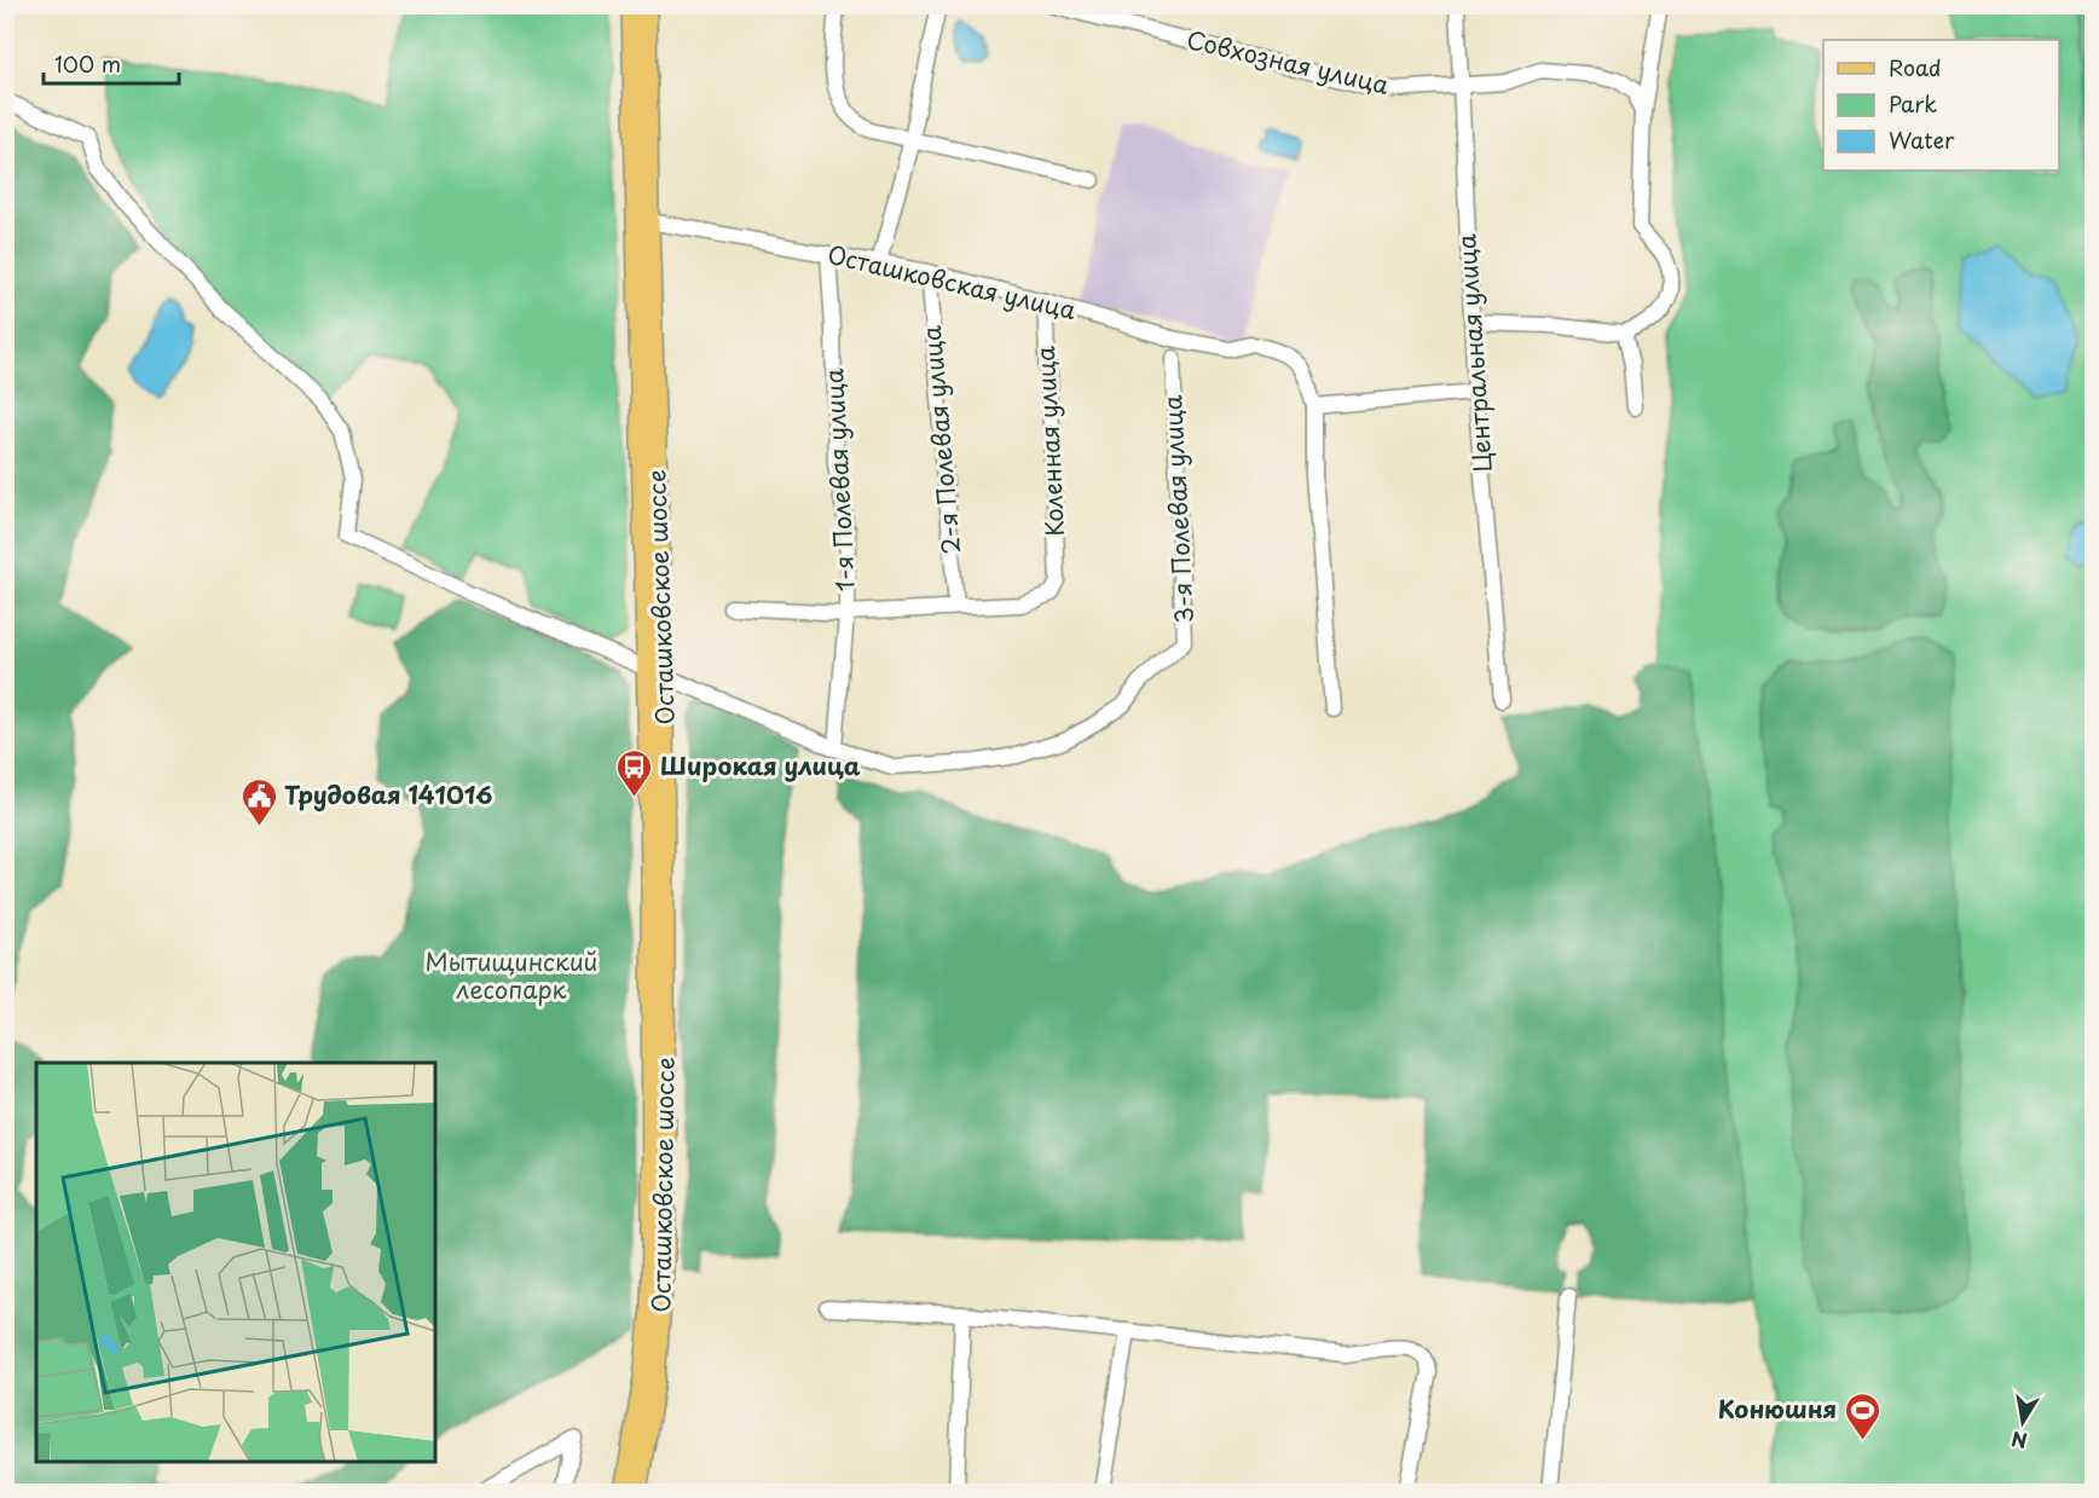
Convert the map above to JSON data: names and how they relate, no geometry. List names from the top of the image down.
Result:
{
  "streets": {
    "main road": ["Осташковское шоссе"],
    "street": [
      "Совхозная улица",
      "Осташковская улица",
      "Центральная улица",
      "2-я Полевая улица",
      "Коленная улица",
      "1-я Полевая улица",
      "3-я Полевая улица"
    ]
  },
  "crossings": [
    ["Совхозная улица", "Центральная улица"],
    ["Осташковская улица", "2-я Полевая улица"],
    ["Осташковская улица", "Коленная улица"],
    ["Осташковская улица", "1-я Полевая улица"],
    ["Осташковская улица", "Осташковское шоссе"],
    ["2-я Полевая улица", "Коленная улица"],
    ["1-я Полевая улица", "3-я Полевая улица"],
    ["3-я Полевая улица", "Осташковское шоссе"]
  ],
  "parks": ["Мытищинский лесопарк"],
  "places": {
    "bus stop": ["Широкая улица"],
    "public building": ["Трудовая 141016"],
    "sports": ["Конюшня"]
  },
  "legend": ["Road", "Park", "Water"],
  "scale_bar": "100 m",
  "north": "bottom"
}
